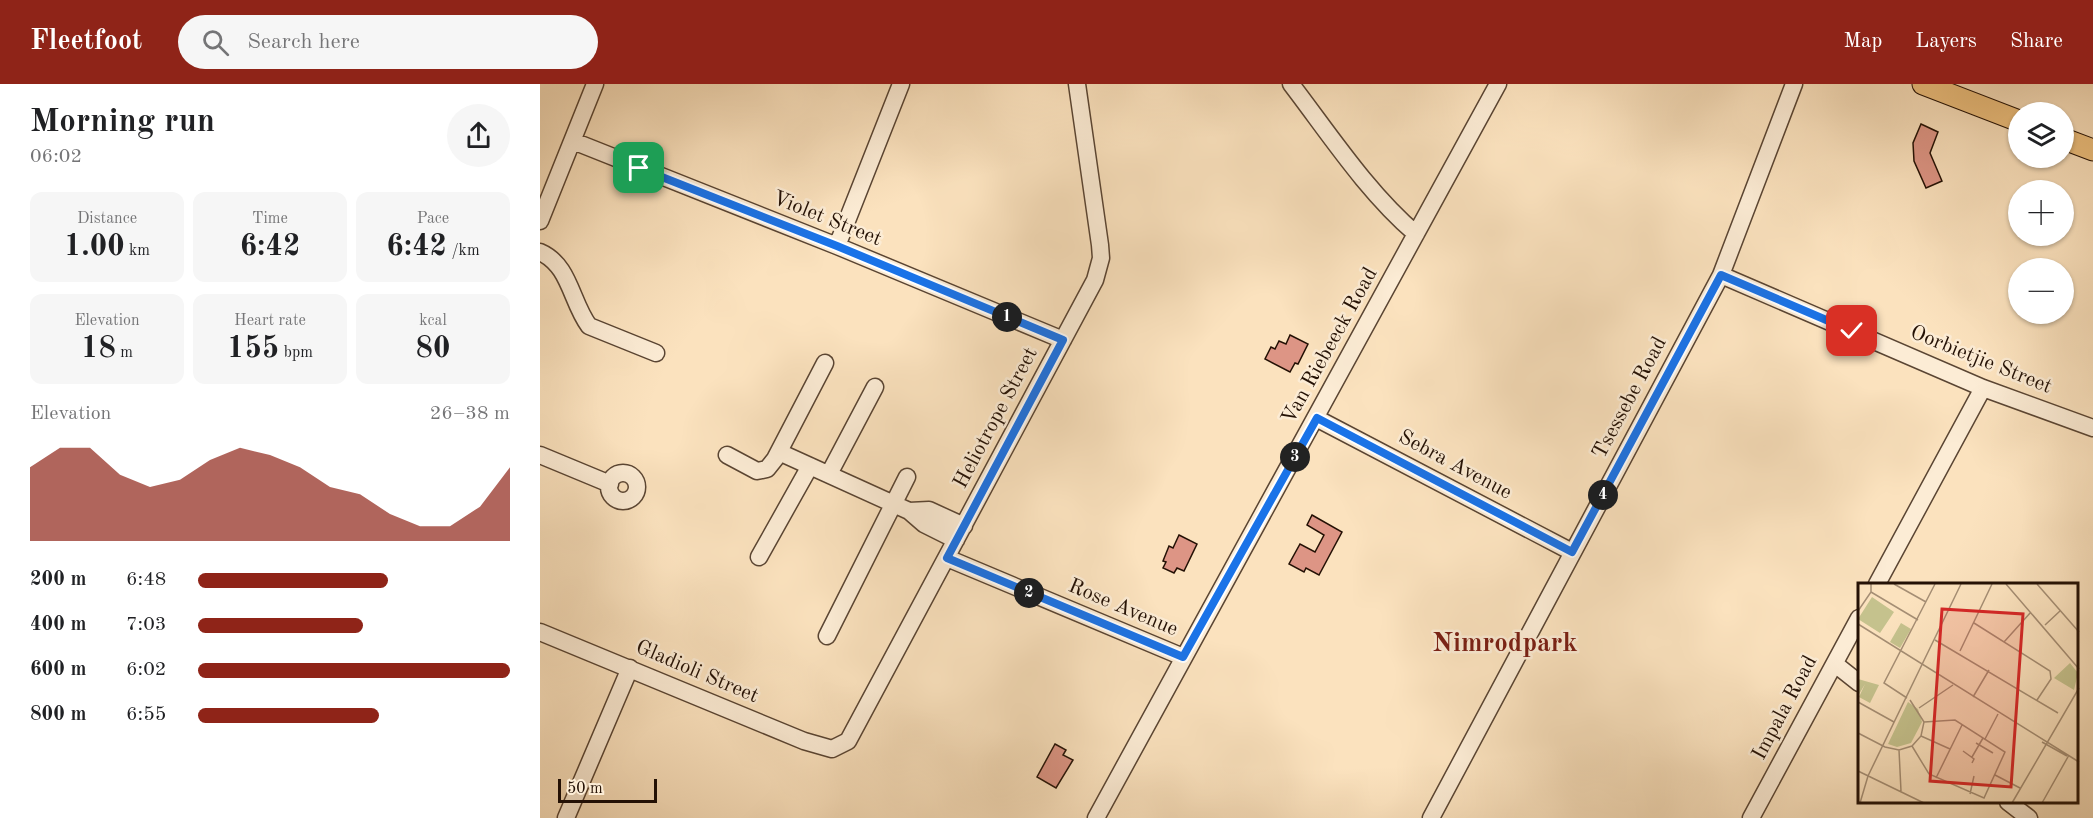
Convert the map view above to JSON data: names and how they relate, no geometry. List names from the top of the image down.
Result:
{
  "streets": {
    "street": [
      "Violet Street",
      "Van Riebeeck Road",
      "Oorbietjie Street",
      "Tsessebe Road",
      "Heliotrope Street",
      "Sebra Avenue",
      "Rose Avenue",
      "Gladioli Street",
      "Impala Road"
    ]
  },
  "crossings": [
    ["Violet Street", "Heliotrope Street"],
    ["Van Riebeeck Road", "Sebra Avenue"],
    ["Van Riebeeck Road", "Rose Avenue"],
    ["Oorbietjie Street", "Tsessebe Road"],
    ["Tsessebe Road", "Sebra Avenue"],
    ["Heliotrope Street", "Rose Avenue"],
    ["Heliotrope Street", "Gladioli Street"]
  ],
  "districts": ["Nimrodpark"],
  "scale_bar": "50 m",
  "page": {
    "header": "Fleetfoot",
    "search": "Search here",
    "nav": ["Map", "Layers", "Share"],
    "heading": ["Morning run", "06:02"],
    "map_buttons": ["+", "−"],
    "stats": [
      ["Distance", "1.00 km"],
      ["Time", "6:42"],
      ["Pace", "6:42 /km"],
      ["Elevation", "18 m"],
      ["Heart rate", "155 bpm"],
      ["kcal", "80"]
    ],
    "pins": [
      "1",
      "3",
      "4",
      "2"
    ],
    "chart": ["Elevation", "26–38 m"],
    "list": [
      {
        "name": "200 m",
        "note": "6:48"
      },
      {
        "name": "400 m",
        "note": "7:03"
      },
      {
        "name": "600 m",
        "note": "6:02"
      },
      {
        "name": "800 m",
        "note": "6:55"
      }
    ],
    "scale": "50 m"
  }
}
